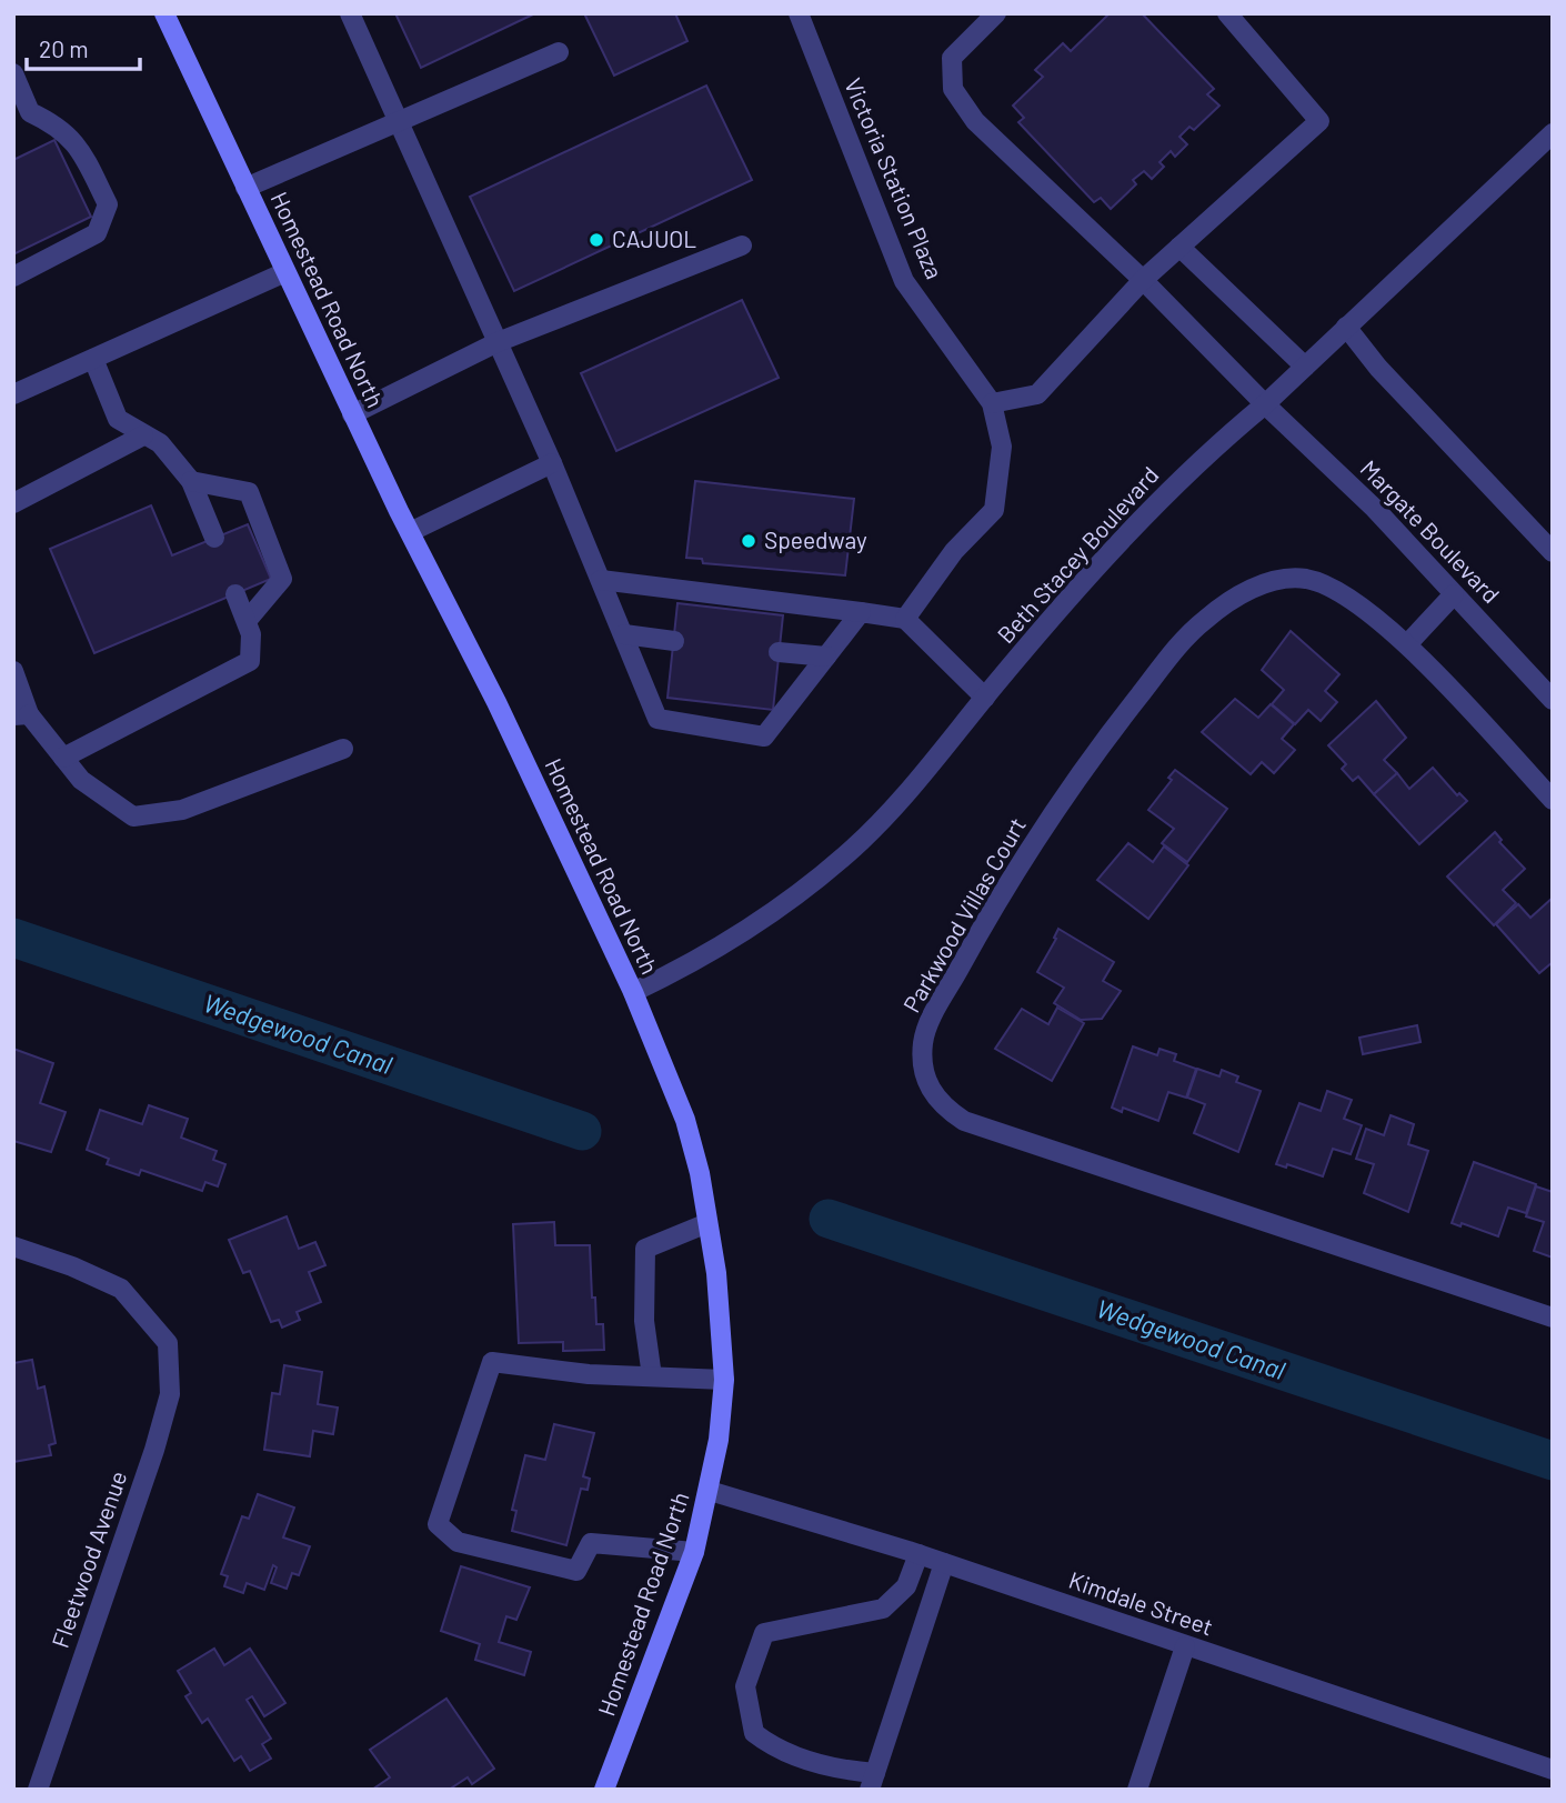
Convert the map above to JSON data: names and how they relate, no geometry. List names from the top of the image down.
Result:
{
  "streets": {
    "main road": ["Homestead Road North"],
    "street": [
      "Victoria Station Plaza",
      "Margate Boulevard",
      "Beth Stacey Boulevard",
      "Parkwood Villas Court",
      "Fleetwood Avenue",
      "Kimdale Street"
    ]
  },
  "crossings": [
    ["Homestead Road North", "Beth Stacey Boulevard"],
    ["Homestead Road North", "Kimdale Street"],
    ["Margate Boulevard", "Beth Stacey Boulevard"]
  ],
  "water": ["Wedgewood Canal"],
  "places": ["CAJUOL", "Speedway"],
  "scale_bar": "20 m"
}
